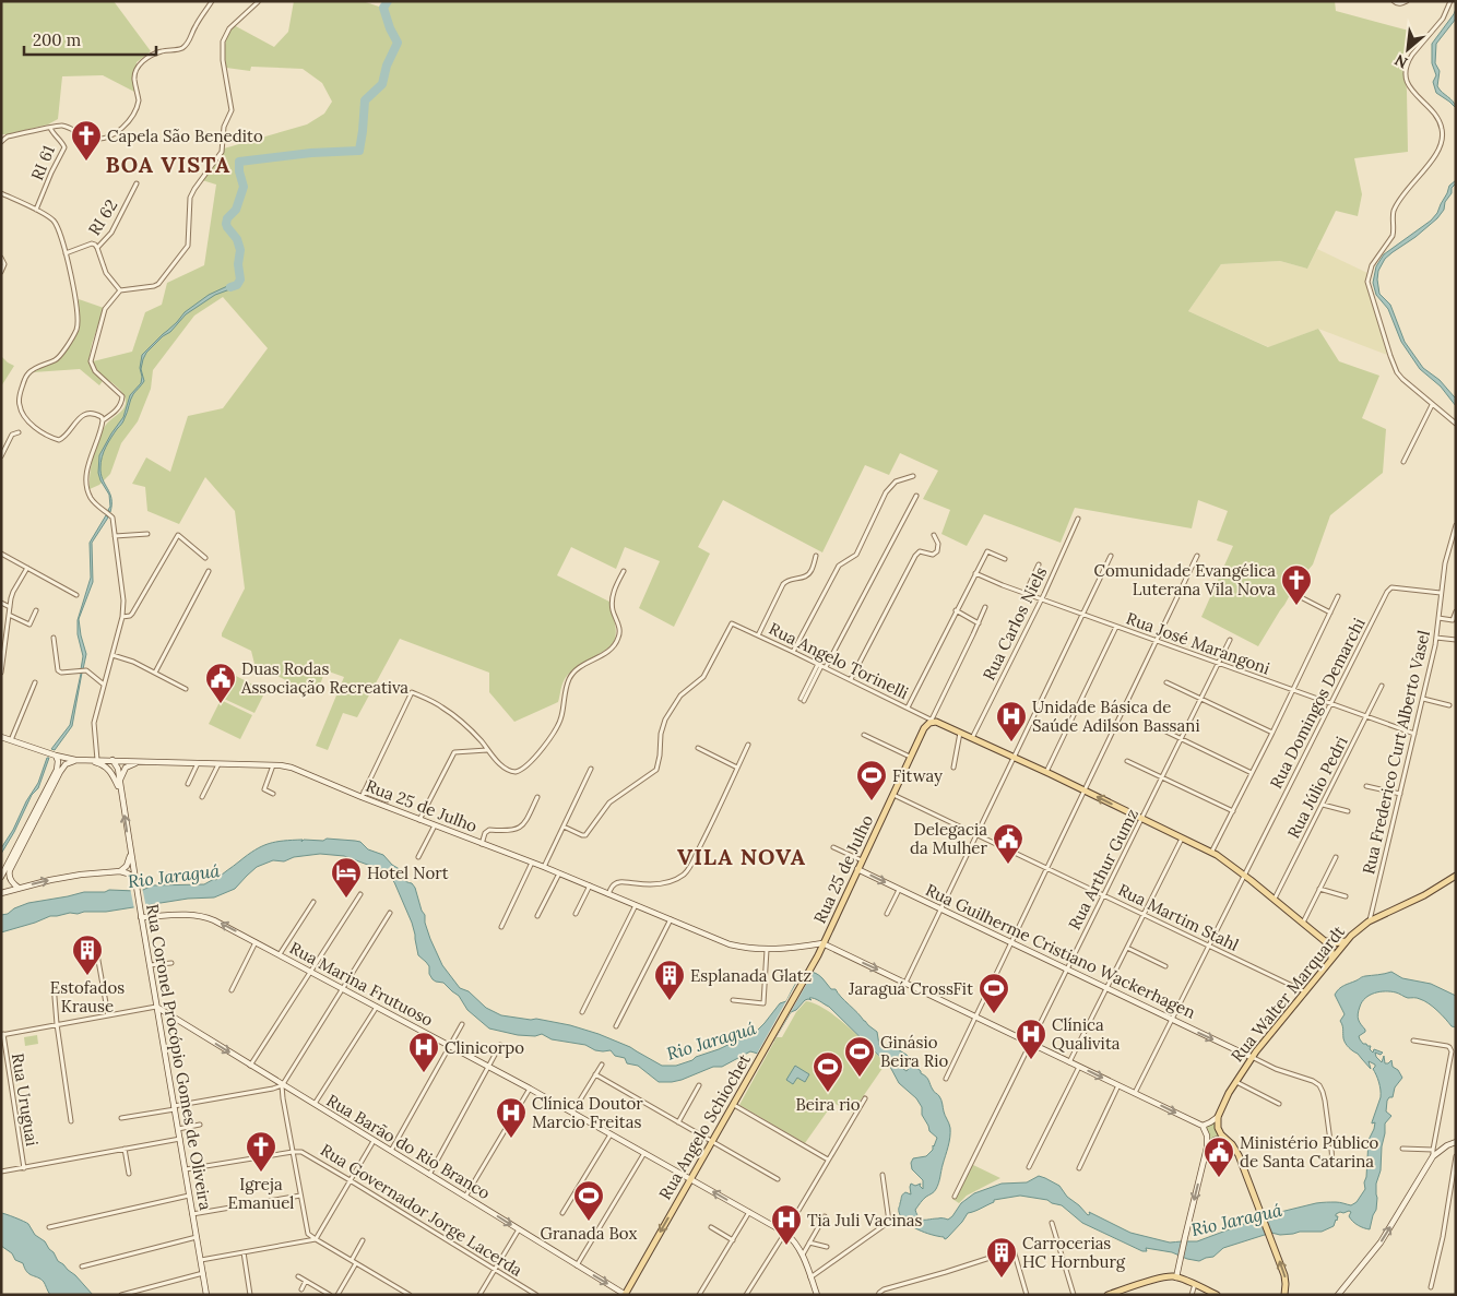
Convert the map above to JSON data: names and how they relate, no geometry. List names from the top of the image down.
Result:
{
  "streets": {
    "main road": [
      "Rua 25 de Julho",
      "Rua Guilherme Cristiano Wackerhagen",
      "Rua Marina Frutuoso",
      "Rua Walter Marquardt",
      "Rua Coronel Procópio Gomes de Oliveira",
      "Rua Angelo Schiochet",
      "Rua Barão do Rio Branco"
    ],
    "street": [
      "RI 61",
      "RI 62",
      "Rua Carlos Niels",
      "Rua José Marangoni",
      "Rua Angelo Torinelli",
      "Rua Domingos Demarchi",
      "Rua Frederico Curt Alberto Vasel",
      "Rua Júlio Pedri",
      "Rua Arthur Gumz",
      "Rua Martim Stahl",
      "Rua Uruguai",
      "Rua Governador Jorge Lacerda"
    ]
  },
  "crossings": [
    ["Rua Carlos Niels", "Rua José Marangoni"],
    ["Rua José Marangoni", "Rua Domingos Demarchi"],
    ["Rua José Marangoni", "Rua Frederico Curt Alberto Vasel"],
    ["Rua José Marangoni", "Rua Júlio Pedri"],
    ["Rua José Marangoni", "Rua Arthur Gumz"],
    ["Rua Angelo Torinelli", "Rua 25 de Julho"],
    ["Rua Domingos Demarchi", "Rua Frederico Curt Alberto Vasel"],
    ["Rua Domingos Demarchi", "Rua Martim Stahl"],
    ["Rua Domingos Demarchi", "Rua Guilherme Cristiano Wackerhagen"],
    ["Rua Frederico Curt Alberto Vasel", "Rua Walter Marquardt"],
    ["Rua 25 de Julho", "Rua Martim Stahl"],
    ["Rua 25 de Julho", "Rua Guilherme Cristiano Wackerhagen"],
    ["Rua 25 de Julho", "Rua Coronel Procópio Gomes de Oliveira"],
    ["Rua 25 de Julho", "Rua Angelo Schiochet"],
    ["Rua Arthur Gumz", "Rua Martim Stahl"],
    ["Rua Arthur Gumz", "Rua Guilherme Cristiano Wackerhagen"],
    ["Rua Martim Stahl", "Rua Walter Marquardt"],
    ["Rua Guilherme Cristiano Wackerhagen", "Rua Walter Marquardt"],
    ["Rua Marina Frutuoso", "Rua Coronel Procópio Gomes de Oliveira"],
    ["Rua Marina Frutuoso", "Rua Angelo Schiochet"],
    ["Rua Coronel Procópio Gomes de Oliveira", "Rua Barão do Rio Branco"],
    ["Rua Angelo Schiochet", "Rua Barão do Rio Branco"]
  ],
  "one_way": ["Rua Barão do Rio Branco"],
  "districts": ["BOA VISTA", "VILA NOVA"],
  "water": ["Rio Jaraguá"],
  "places": {
    "church": ["Capela São Benedito", "Comunidade Evangélica Luterana Vila Nova", "Igreja Emanuel"],
    "public building": ["Duas Rodas Associação Recreativa", "Delegacia da Mulher", "Ministério Público de Santa Catarina"],
    "hospital": [
      "Unidade Básica de Saúde Adilson Bassani",
      "Clínica Qualivita",
      "Clinicorpo",
      "Clínica Doutor Marcio Freitas",
      "Tia Juli Vacinas"
    ],
    "sports": [
      "Fitway",
      "Jaraguá CrossFit",
      "Ginásio Beira Rio",
      "Beira rio",
      "Granada Box"
    ],
    "hotel": ["Hotel Nort"],
    "building": ["Estofados Krause", "Esplanada Glatz", "Carrocerias HC Hornburg"]
  },
  "scale_bar": "200 m",
  "north": "bottom left"
}
